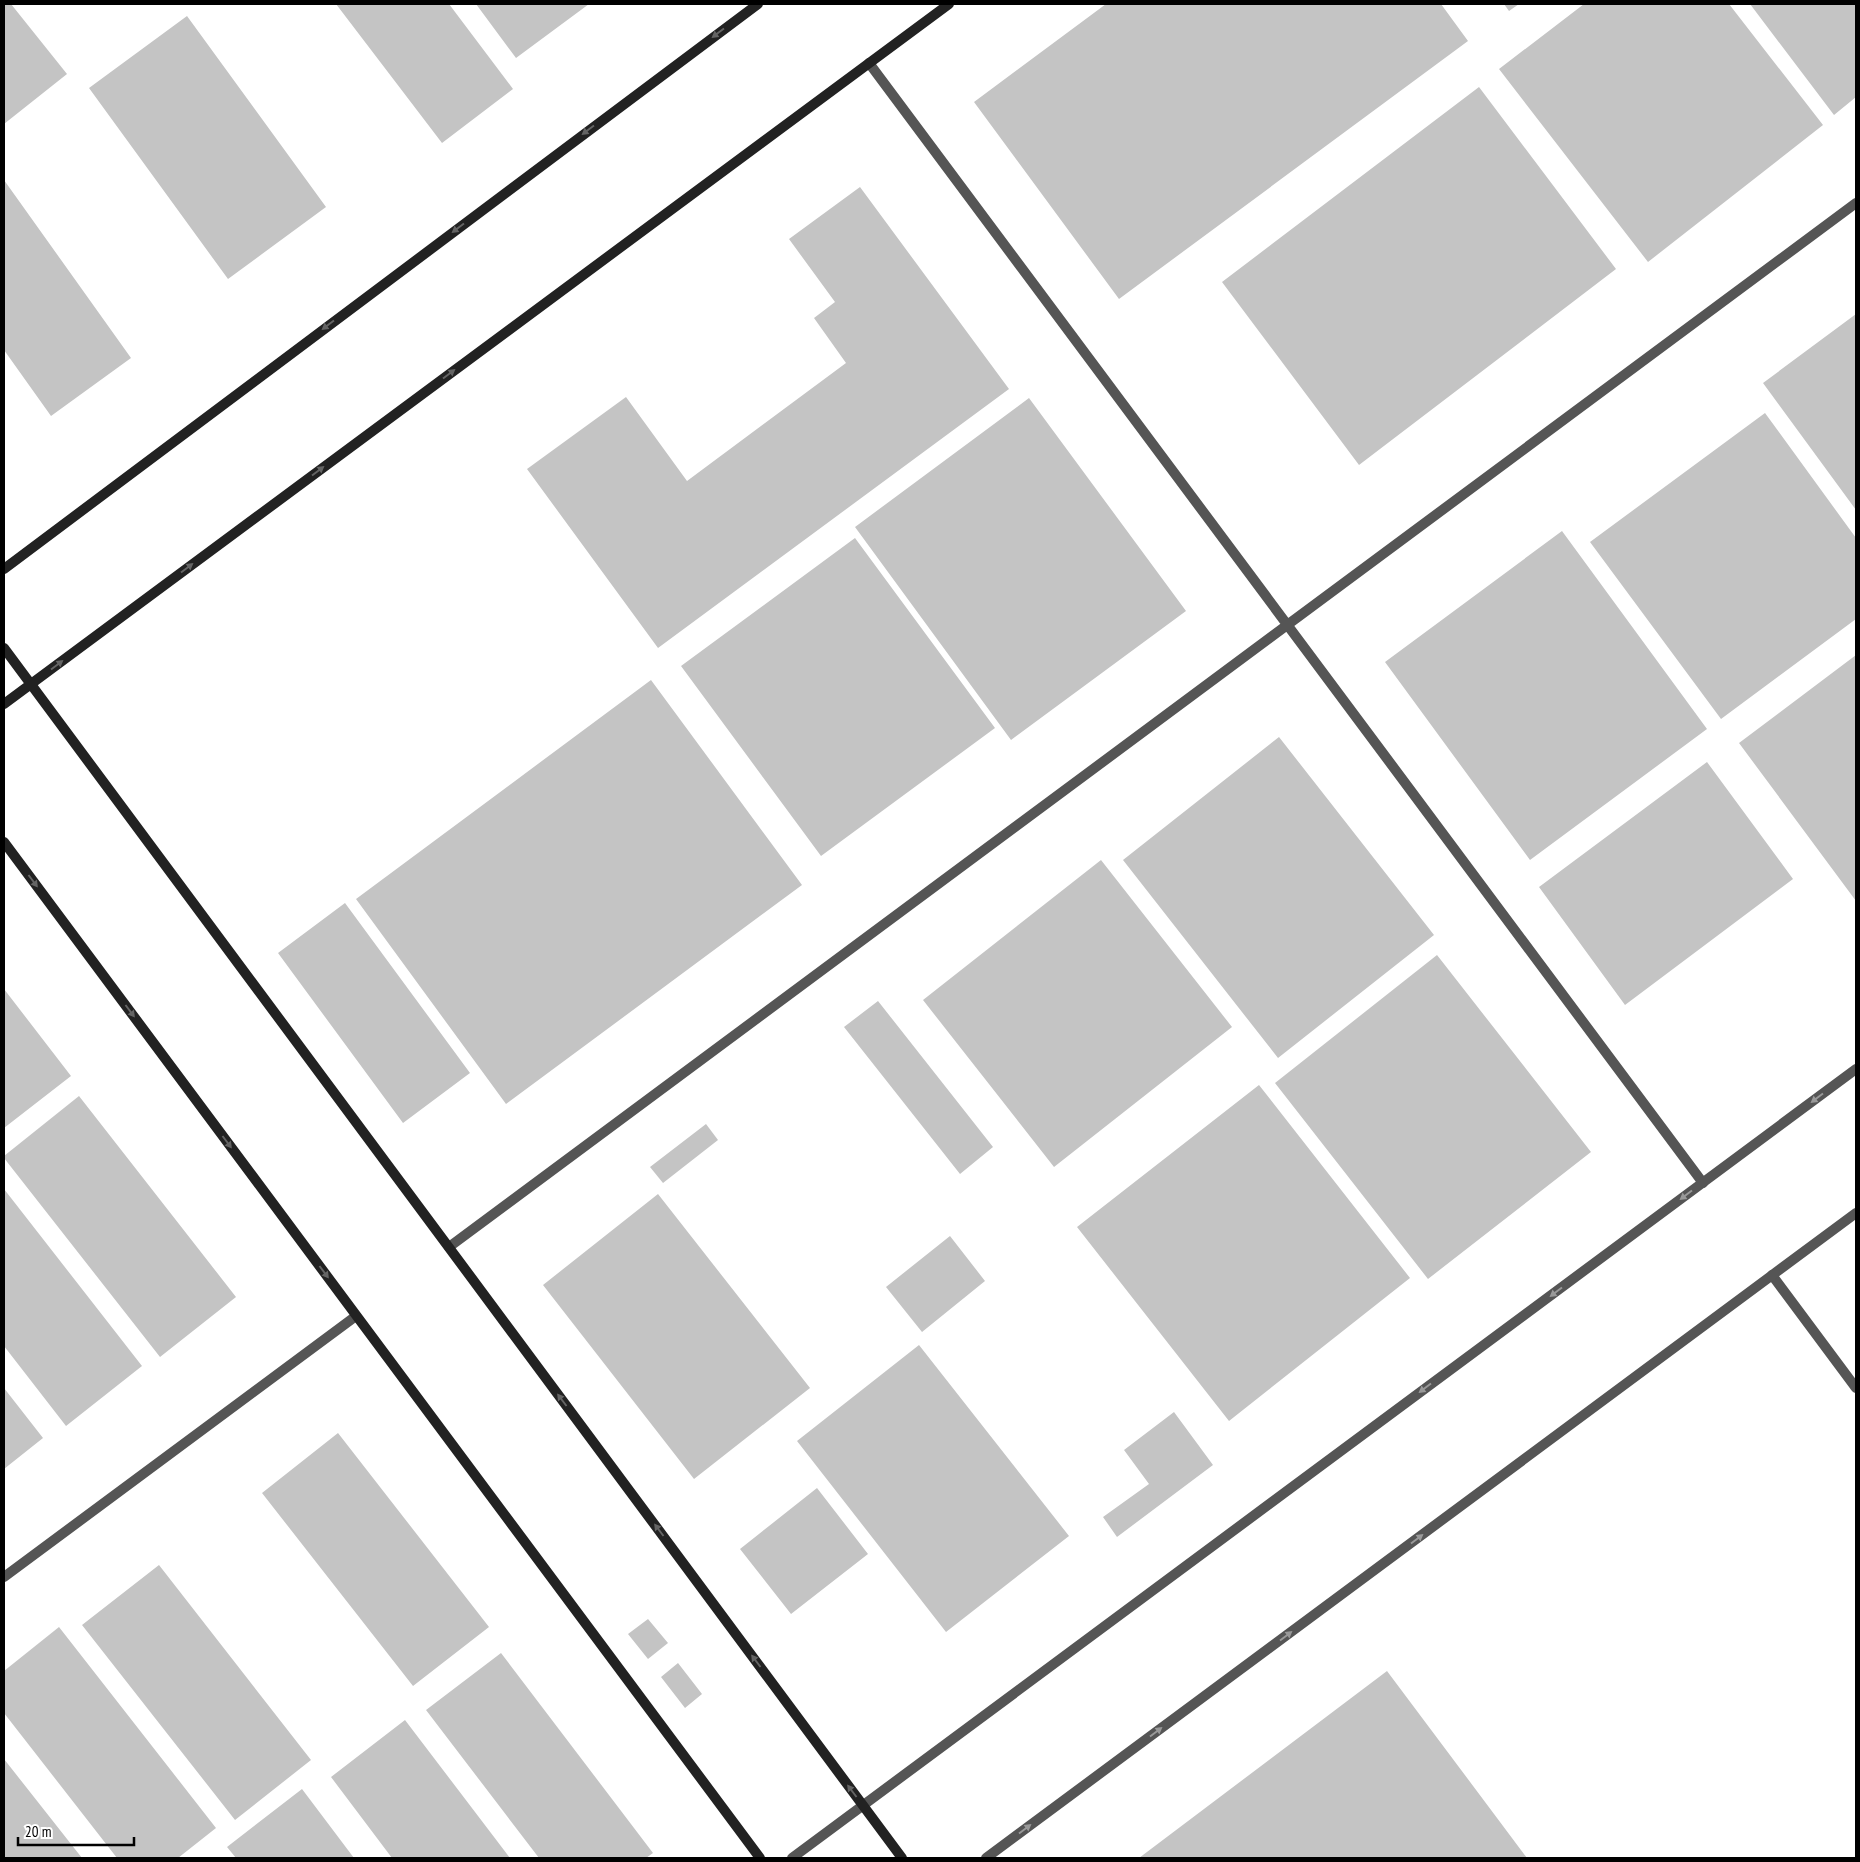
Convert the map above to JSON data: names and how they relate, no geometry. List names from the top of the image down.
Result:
{
  "scale_bar": "20 m"
}
